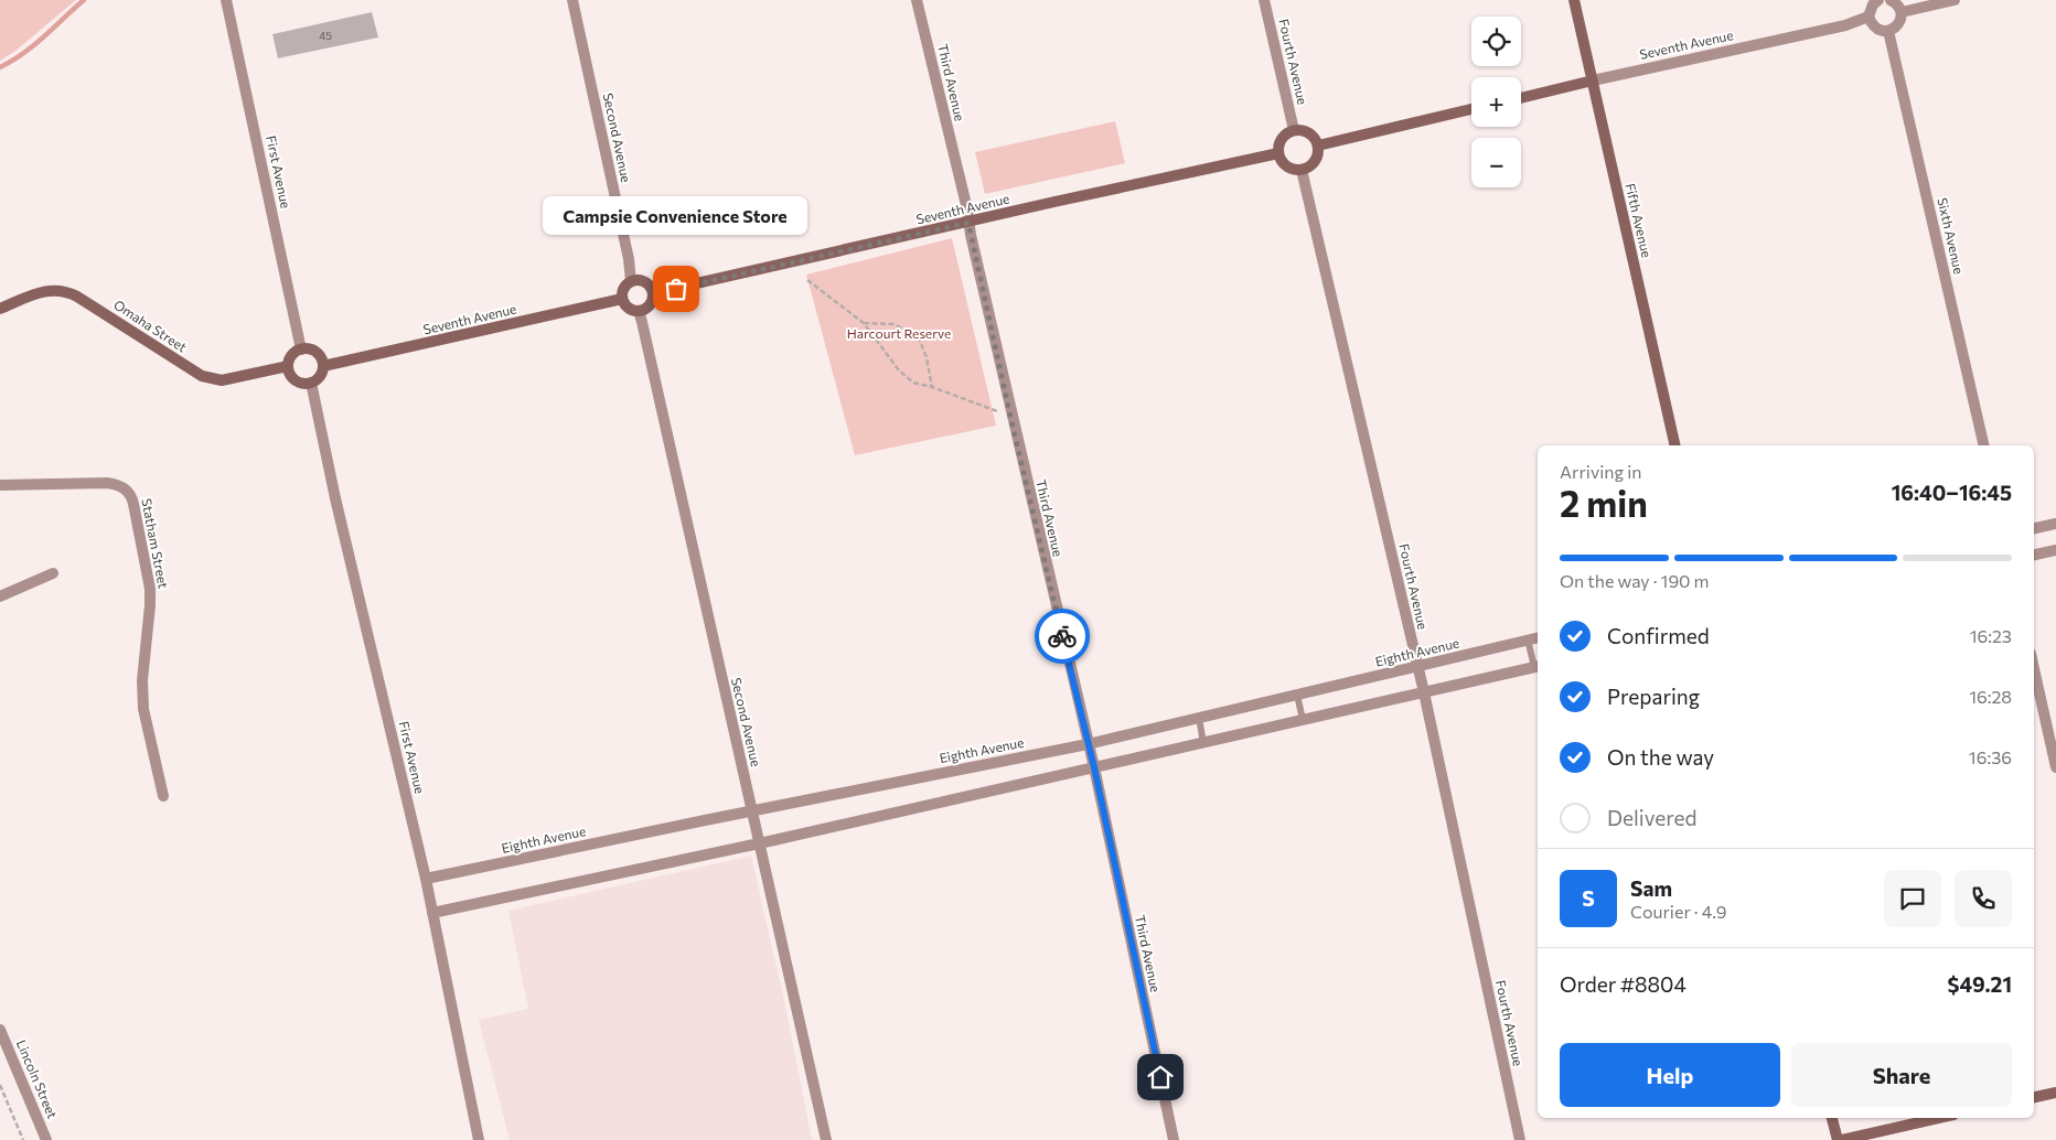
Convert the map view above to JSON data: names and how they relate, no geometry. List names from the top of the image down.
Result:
{
  "streets": {
    "street": [
      "Seventh Avenue",
      "Fourth Avenue",
      "Third Avenue",
      "Second Avenue",
      "First Avenue",
      "Fifth Avenue",
      "Sixth Avenue",
      "Omaha Street",
      "Statham Street",
      "Eighth Avenue",
      "Lincoln Street"
    ]
  },
  "crossings": [
    ["Seventh Avenue", "Fourth Avenue"],
    ["Seventh Avenue", "Third Avenue"],
    ["Seventh Avenue", "Second Avenue"],
    ["Seventh Avenue", "First Avenue"],
    ["Seventh Avenue", "Fifth Avenue"],
    ["Seventh Avenue", "Omaha Street"],
    ["Fourth Avenue", "Eighth Avenue"],
    ["Third Avenue", "Eighth Avenue"],
    ["Second Avenue", "Eighth Avenue"],
    ["First Avenue", "Omaha Street"],
    ["First Avenue", "Eighth Avenue"]
  ],
  "parks": ["Harcourt Reserve"],
  "places": ["Campsie Convenience Store"],
  "house_numbers": ["45"],
  "page": {
    "map_buttons": ["+", "−"],
    "bubble": "Campsie Convenience Store",
    "heading": ["2 min", "Arriving in", "16:40–16:45"],
    "panel": [
      "Sam",
      "Courier · 4.9",
      "Order #8804",
      "$49.21"
    ],
    "bar": "On the way · 190 m",
    "list": [
      ["Confirmed", "16:23"],
      ["Preparing", "16:28"],
      ["On the way", "16:36"],
      "Delivered"
    ],
    "round": "S",
    "buttons": ["Help", "Share"]
  }
}
